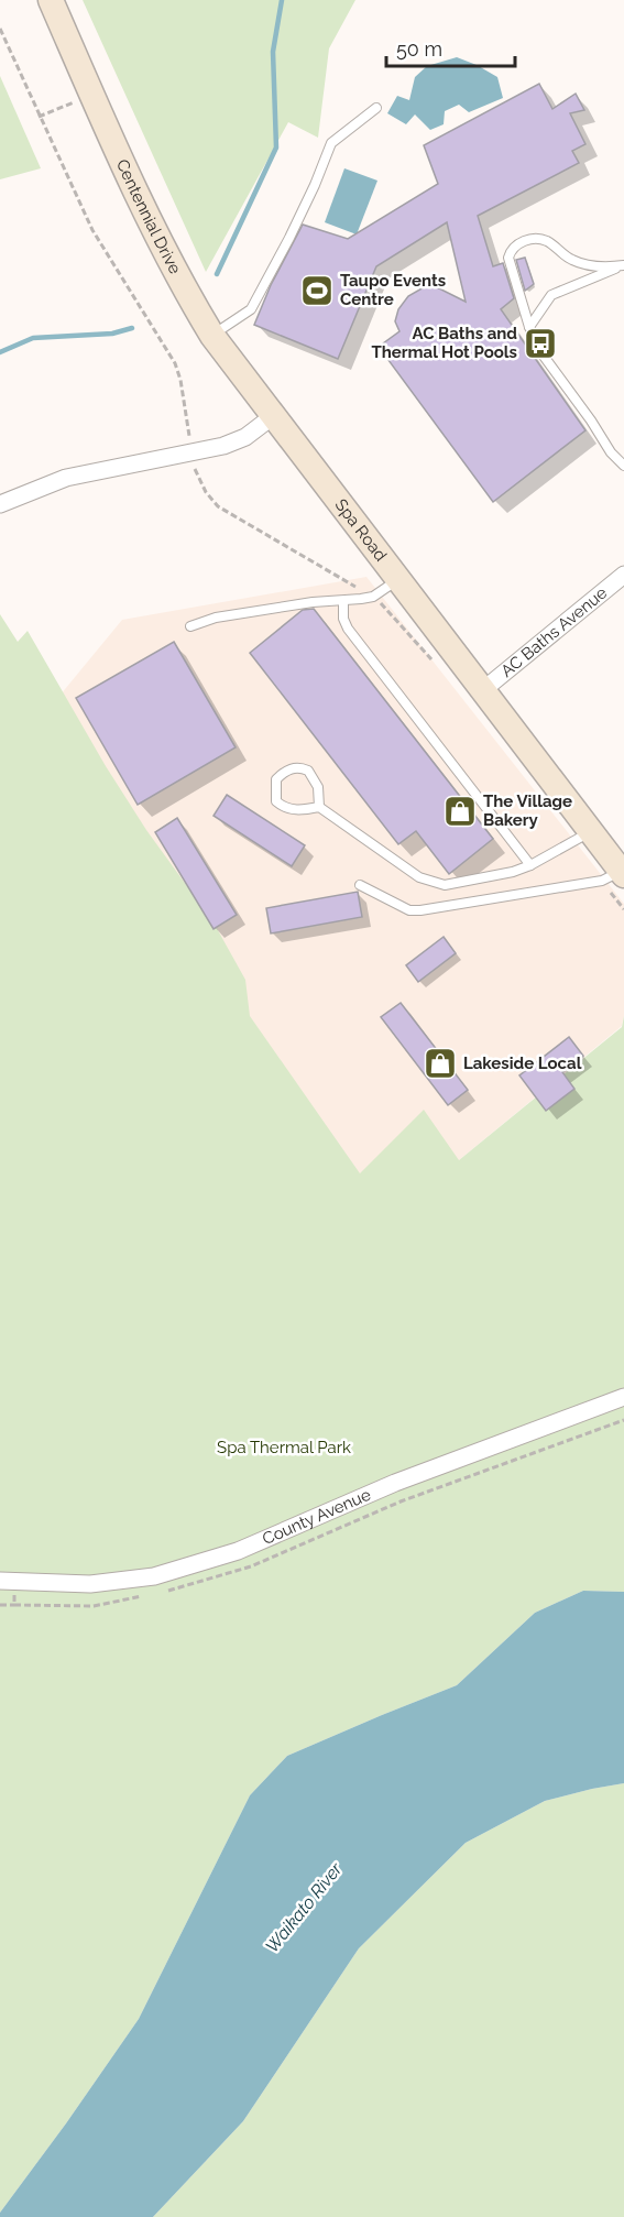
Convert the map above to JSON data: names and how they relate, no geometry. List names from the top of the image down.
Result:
{
  "streets": {
    "main road": ["Centennial Drive", "Spa Road"],
    "street": ["AC Baths Avenue", "County Avenue"]
  },
  "crossings": [
    ["Centennial Drive", "Spa Road"],
    ["Spa Road", "AC Baths Avenue"]
  ],
  "water": ["Waikato River"],
  "parks": ["Spa Thermal Park"],
  "places": {
    "sports": ["Taupo Events Centre"],
    "bus stop": ["AC Baths and Thermal Hot Pools"],
    "shop": ["The Village Bakery", "Lakeside Local"]
  },
  "scale_bar": "50 m"
}
